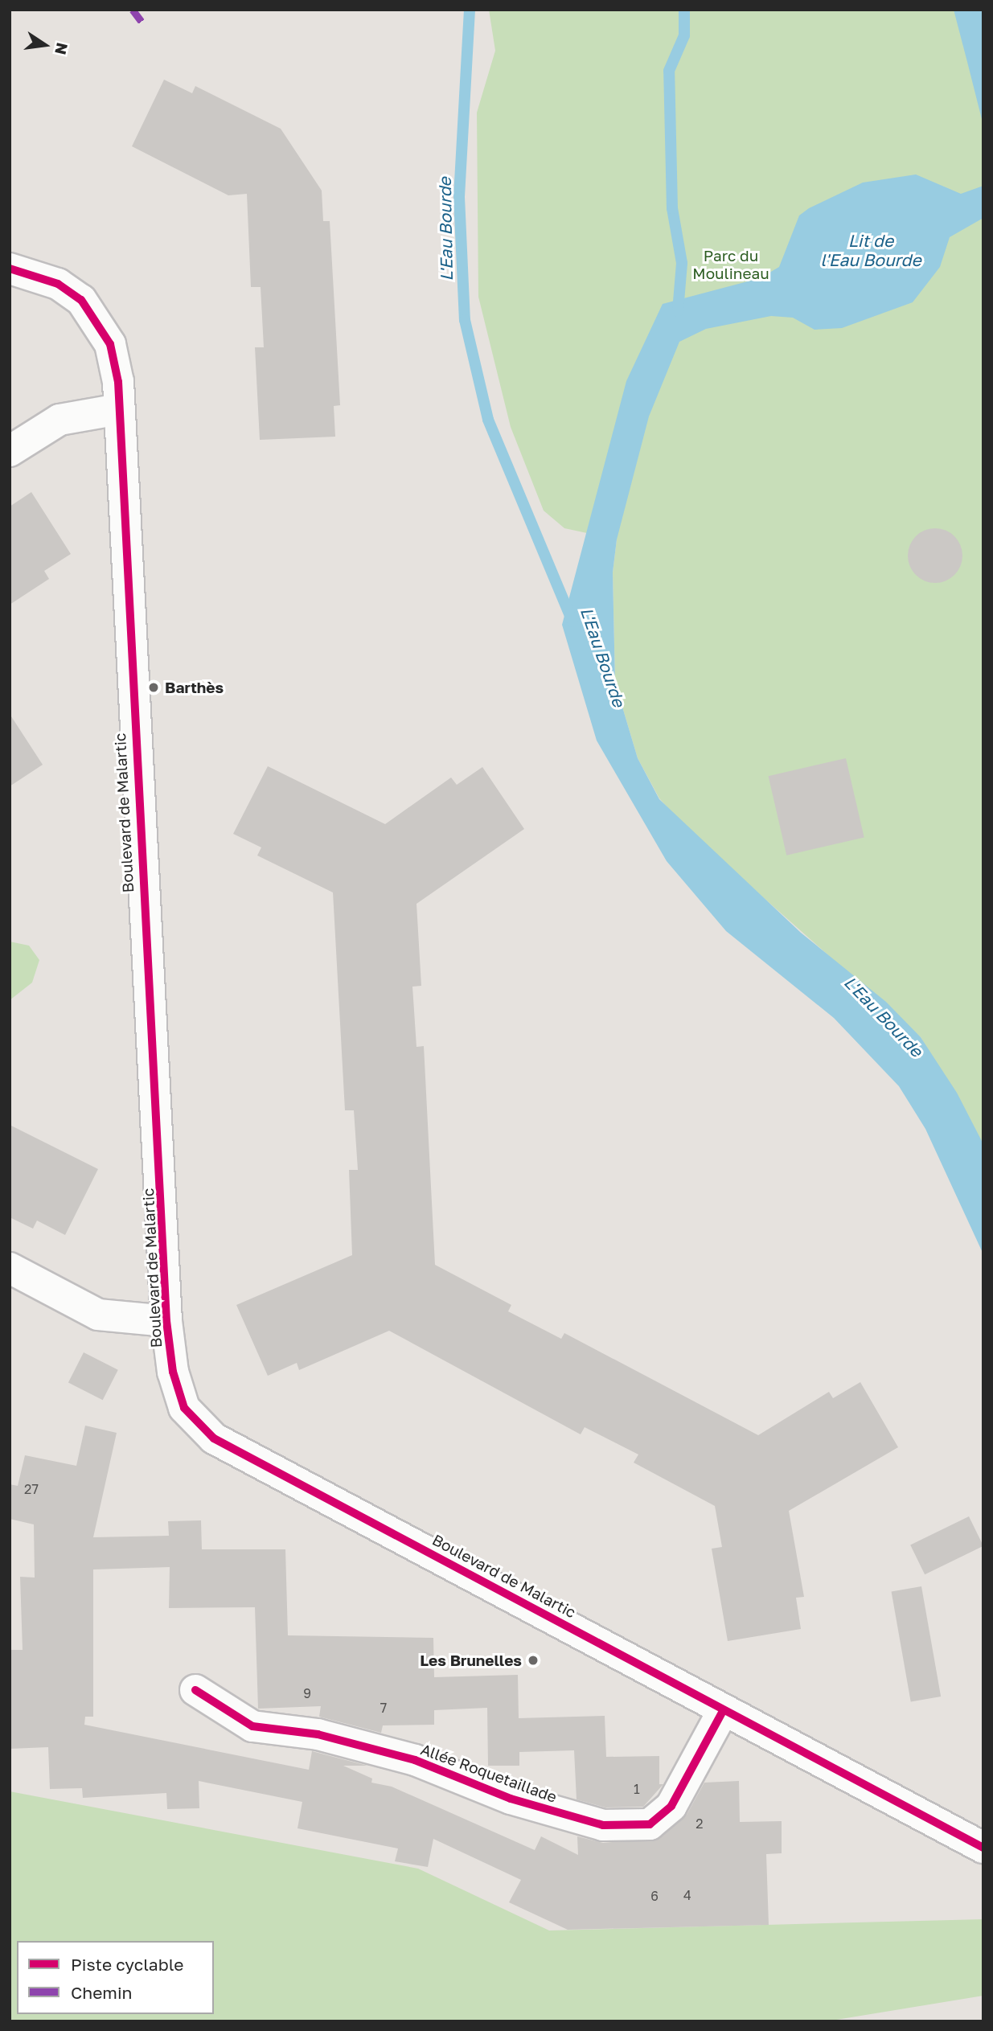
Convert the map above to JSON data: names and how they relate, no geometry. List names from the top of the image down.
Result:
{
  "streets": {
    "street": ["Boulevard de Malartic", "Allée Roquetaillade"]
  },
  "crossings": [
    ["Boulevard de Malartic", "Allée Roquetaillade"]
  ],
  "water": ["L'Eau Bourde", "Lit de l'Eau Bourde"],
  "parks": ["Parc du Moulineau"],
  "places": ["Barthès", "Les Brunelles"],
  "house_numbers": [
    "27",
    "9",
    "7",
    "1",
    "2",
    "4",
    "6"
  ],
  "legend": ["Piste cyclable", "Chemin"],
  "north": "right"
}
